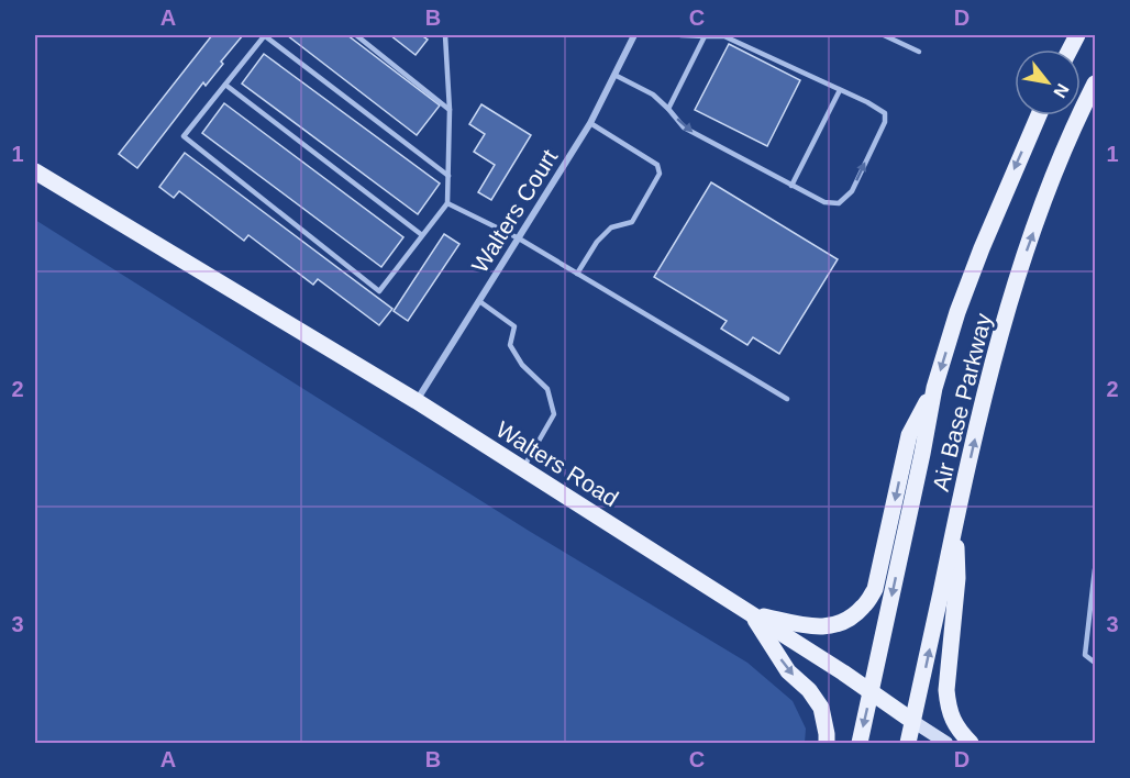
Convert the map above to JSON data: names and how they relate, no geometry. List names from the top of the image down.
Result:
{
  "streets": {
    "main road": ["Air Base Parkway", "Walters Road"],
    "street": ["Walters Court"]
  },
  "crossings": [
    ["Walters Court", "Walters Road"],
    ["Air Base Parkway", "Walters Road"]
  ],
  "north": "bottom right",
  "grid": {
    "columns": [
      "A",
      "B",
      "C",
      "D"
    ],
    "rows": ["1", "2", "3"]
  }
}
